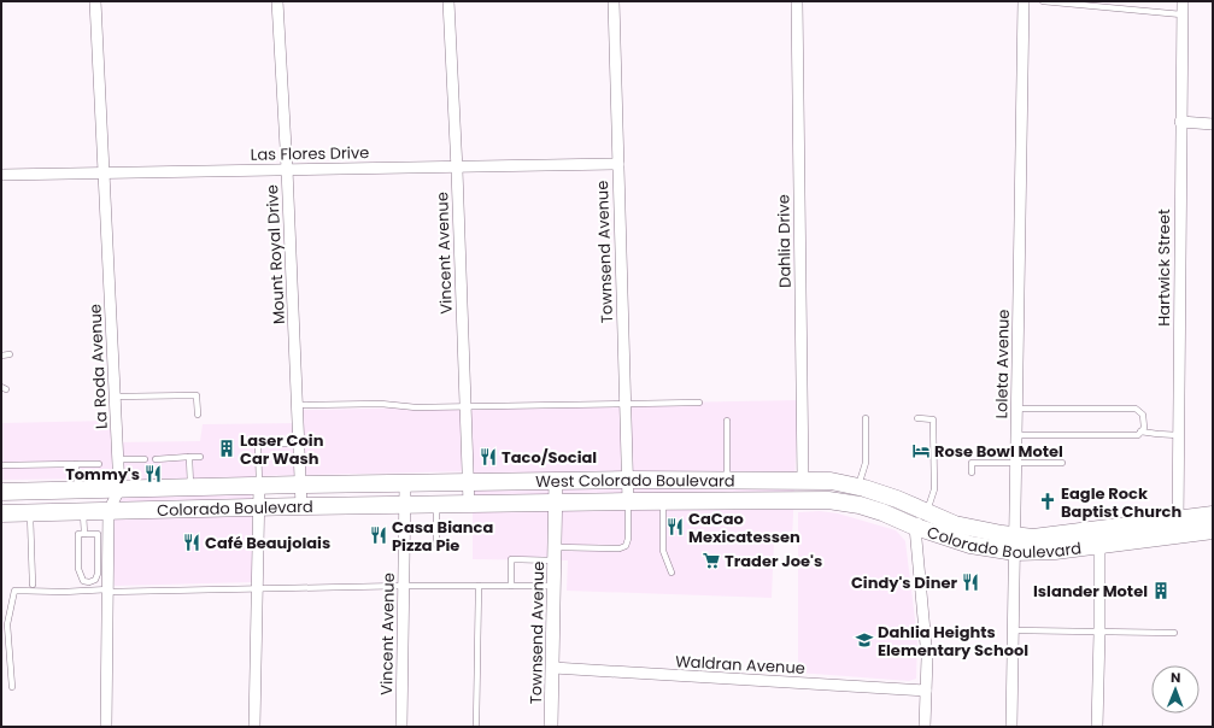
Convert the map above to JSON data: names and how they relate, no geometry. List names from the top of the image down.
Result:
{
  "streets": {
    "main road": ["West Colorado Boulevard", "Colorado Boulevard"],
    "street": [
      "Las Flores Drive",
      "Dahlia Drive",
      "Townsend Avenue",
      "Vincent Avenue",
      "Mount Royal Drive",
      "Hartwick Street",
      "Loleta Avenue",
      "La Roda Avenue",
      "Waldran Avenue"
    ]
  },
  "crossings": [
    ["Las Flores Drive", "Townsend Avenue"],
    ["Las Flores Drive", "Vincent Avenue"],
    ["Las Flores Drive", "Mount Royal Drive"],
    ["Las Flores Drive", "La Roda Avenue"],
    ["Dahlia Drive", "West Colorado Boulevard"],
    ["Dahlia Drive", "Colorado Boulevard"],
    ["Townsend Avenue", "West Colorado Boulevard"],
    ["Townsend Avenue", "Waldran Avenue"],
    ["Vincent Avenue", "West Colorado Boulevard"],
    ["Vincent Avenue", "Colorado Boulevard"],
    ["Mount Royal Drive", "Colorado Boulevard"],
    ["Hartwick Street", "Colorado Boulevard"],
    ["Loleta Avenue", "Colorado Boulevard"],
    ["La Roda Avenue", "Colorado Boulevard"],
    ["West Colorado Boulevard", "Colorado Boulevard"]
  ],
  "places": {
    "building": ["Laser Coin Car Wash", "Islander Motel"],
    "hotel": ["Rose Bowl Motel"],
    "restaurant": [
      "Taco/Social",
      "Tommy's",
      "CaCao Mexicatessen",
      "Casa Bianca Pizza Pie",
      "Café Beaujolais",
      "Cindy's Diner"
    ],
    "church": ["Eagle Rock Baptist Church"],
    "supermarket": ["Trader Joe's"],
    "school or university": ["Dahlia Heights Elementary School"]
  },
  "north": "top"
}
